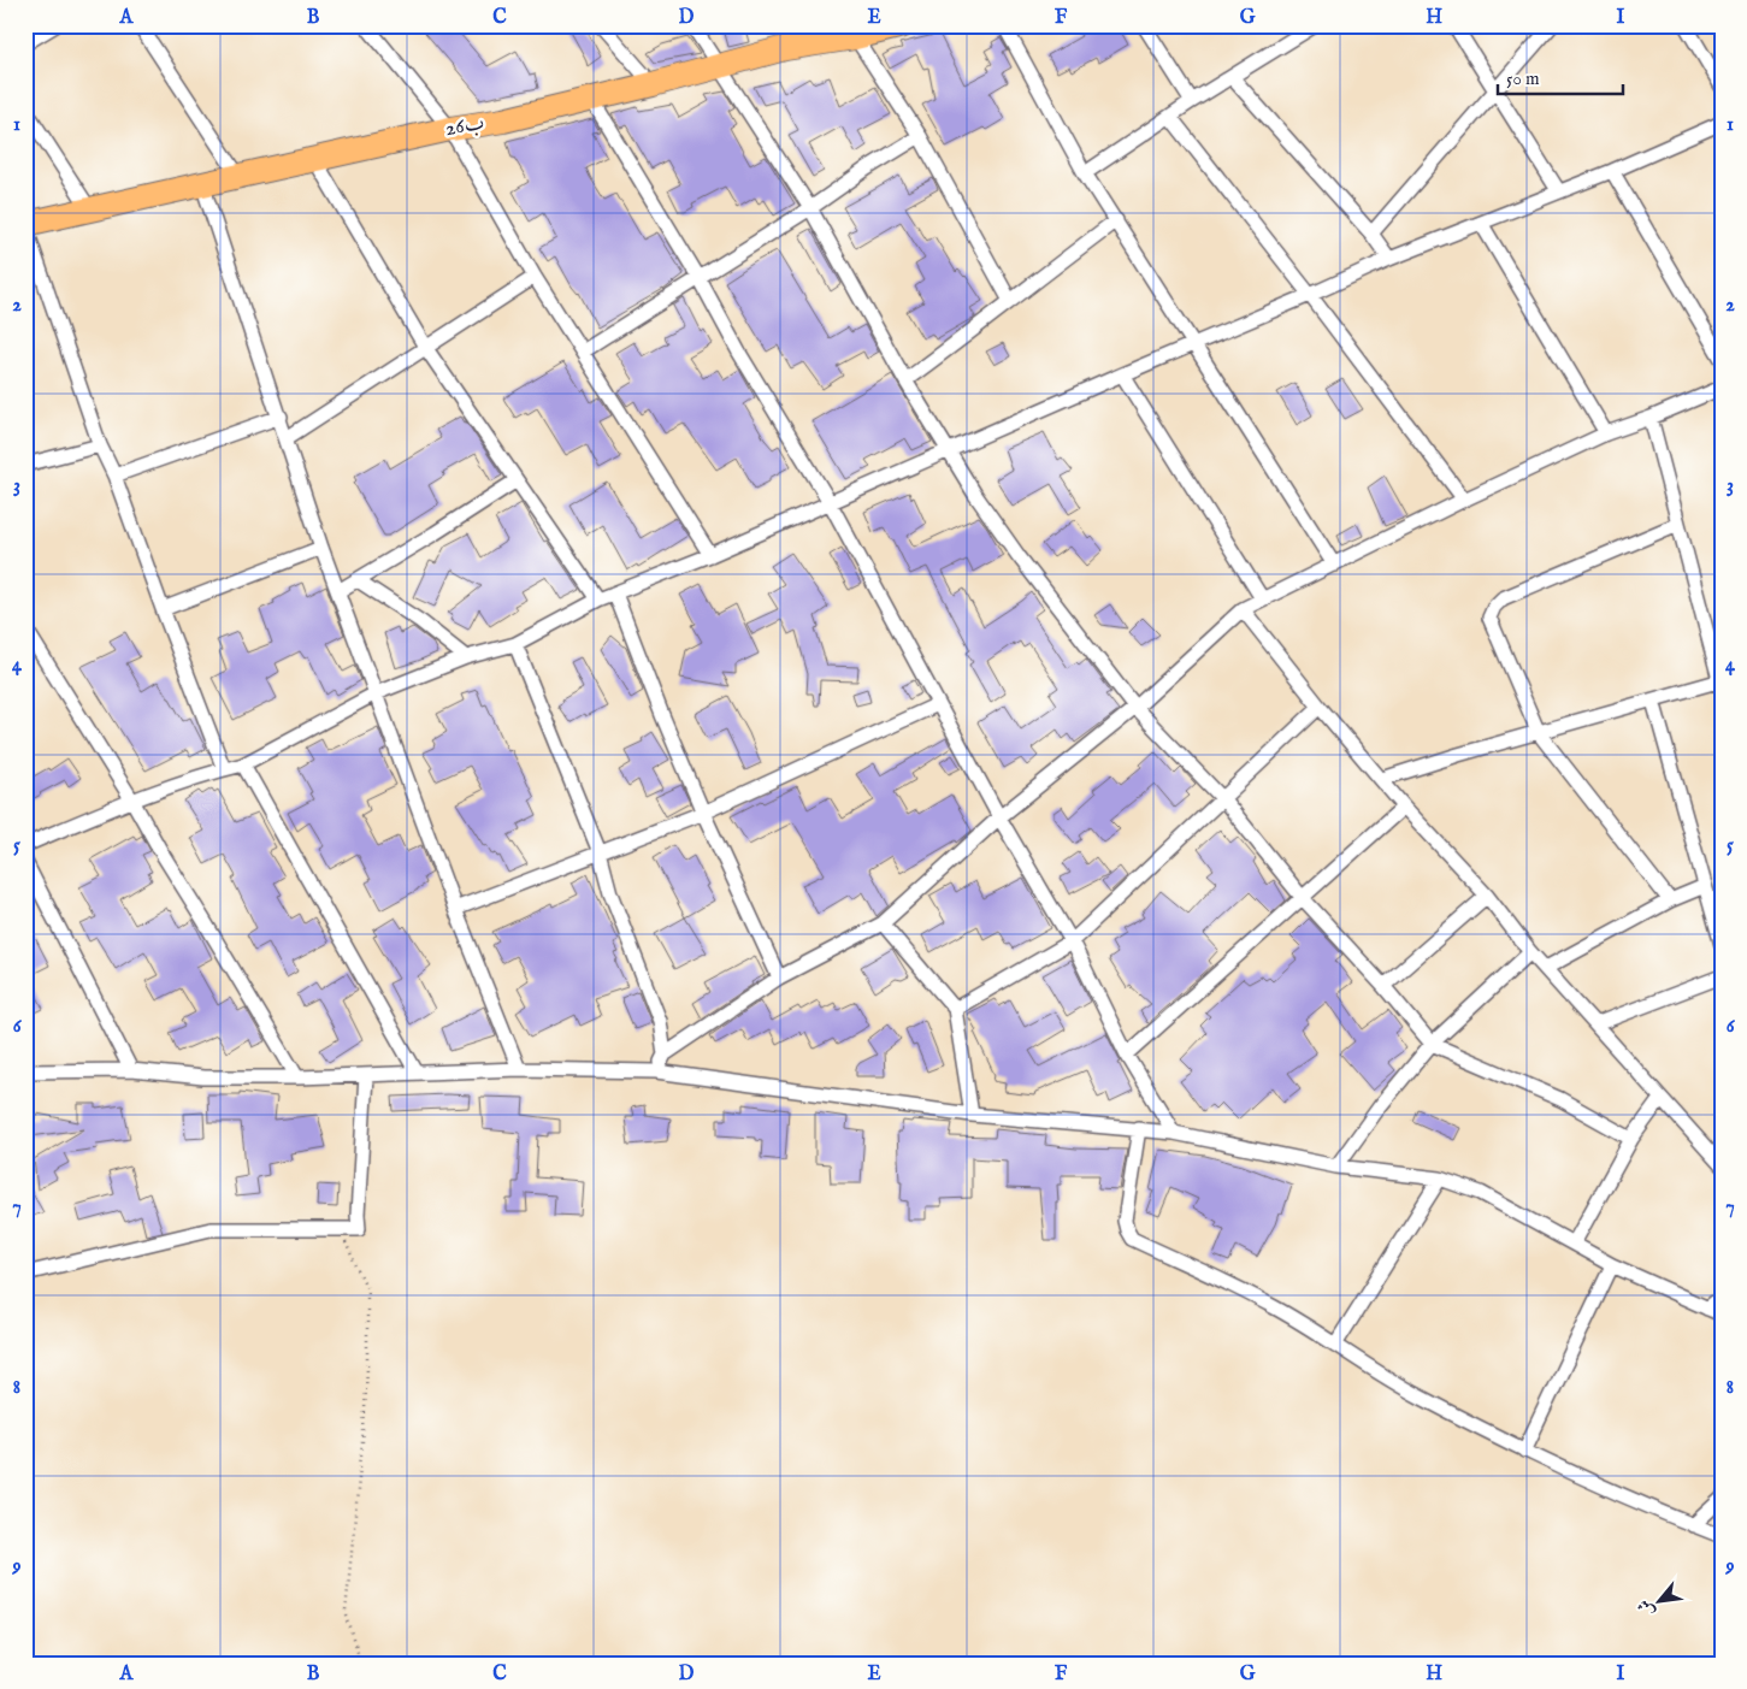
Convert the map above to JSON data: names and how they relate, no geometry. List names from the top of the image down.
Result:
{
  "streets": {
    "highway": ["26ب"]
  },
  "scale_bar": "50 m",
  "north": "bottom left",
  "grid": {
    "columns": [
      "A",
      "B",
      "C",
      "D",
      "E",
      "F",
      "G",
      "H",
      "I"
    ],
    "rows": [
      "1",
      "2",
      "3",
      "4",
      "5",
      "6",
      "7",
      "8",
      "9"
    ]
  }
}
